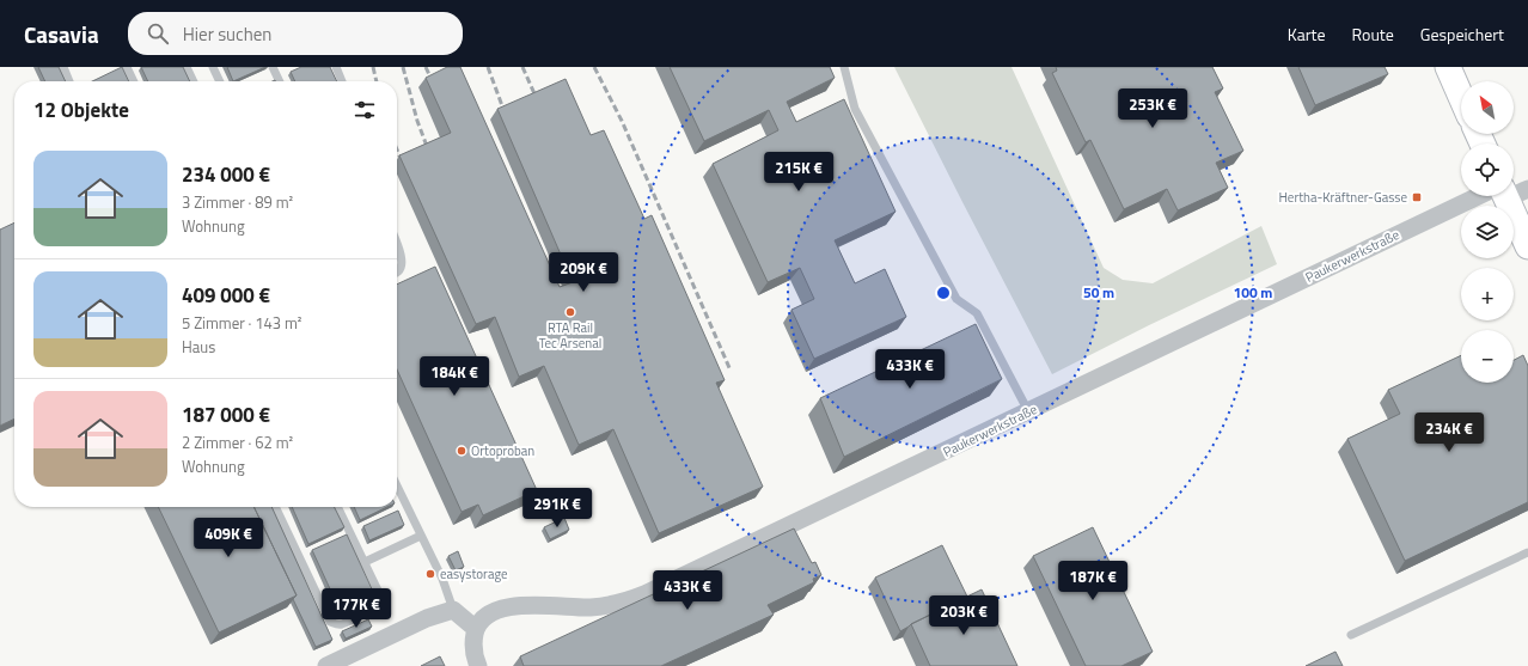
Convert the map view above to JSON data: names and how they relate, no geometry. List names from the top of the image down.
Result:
{
  "streets": {
    "street": ["Paukerwerkstraße"]
  },
  "places": {
    "transit": ["Hertha-Kräftner-Gasse"],
    "other": ["RTA Rail Tec Arsenal", "Ortoproban", "easystorage"]
  },
  "north": "top left",
  "page": {
    "header": "Casavia",
    "search": "Hier suchen",
    "nav": ["Karte", "Route", "Gespeichert"],
    "map_buttons": ["+", "−"],
    "heading": "12 Objekte",
    "price": [
      "253K €",
      "215K €",
      "209K €",
      "433K €",
      "184K €",
      "234K €",
      "291K €",
      "409K €",
      "187K €",
      "433K €",
      "177K €",
      "203K €"
    ],
    "list": [
      {
        "name": "234 000 €",
        "note": "3 Zimmer · 89 m² · Wohnung"
      },
      {
        "name": "409 000 €",
        "note": "5 Zimmer · 143 m² · Haus"
      },
      {
        "name": "187 000 €",
        "note": "2 Zimmer · 62 m² · Wohnung"
      }
    ]
  },
  "rings": ["50 m", "100 m"]
}
